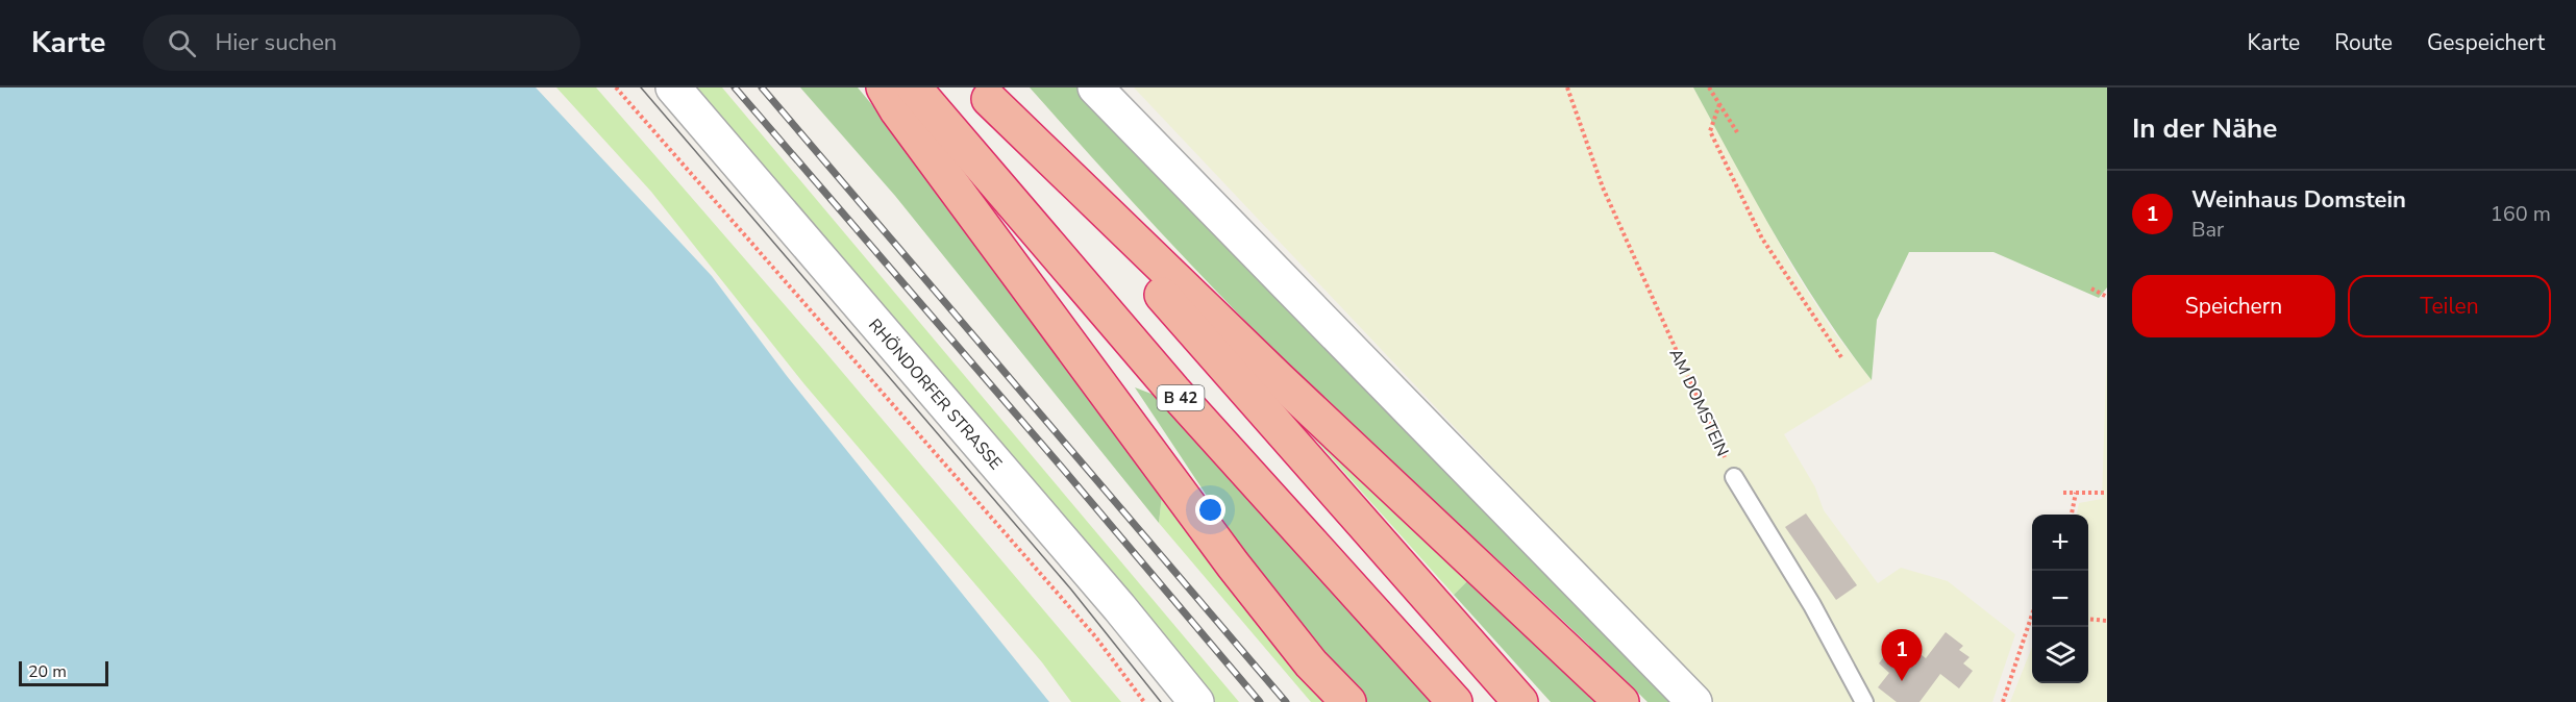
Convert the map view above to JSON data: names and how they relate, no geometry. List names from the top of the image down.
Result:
{
  "streets": {
    "highway": ["B 42"],
    "street": ["RHÖNDORFER STRASSE"],
    "lane": ["AM DOMSTEIN"]
  },
  "scale_bar": "20 m",
  "page": {
    "header": "Karte",
    "search": "Hier suchen",
    "nav": ["Karte", "Route", "Gespeichert"],
    "heading": "In der Nähe",
    "list": [
      {
        "mark": "1",
        "name": "Weinhaus Domstein",
        "note": "Bar",
        "value": "160 m"
      }
    ],
    "buttons": ["Speichern", "Teilen"],
    "map_buttons": ["+", "−"],
    "pins": "1",
    "scale": "20 m"
  }
}
